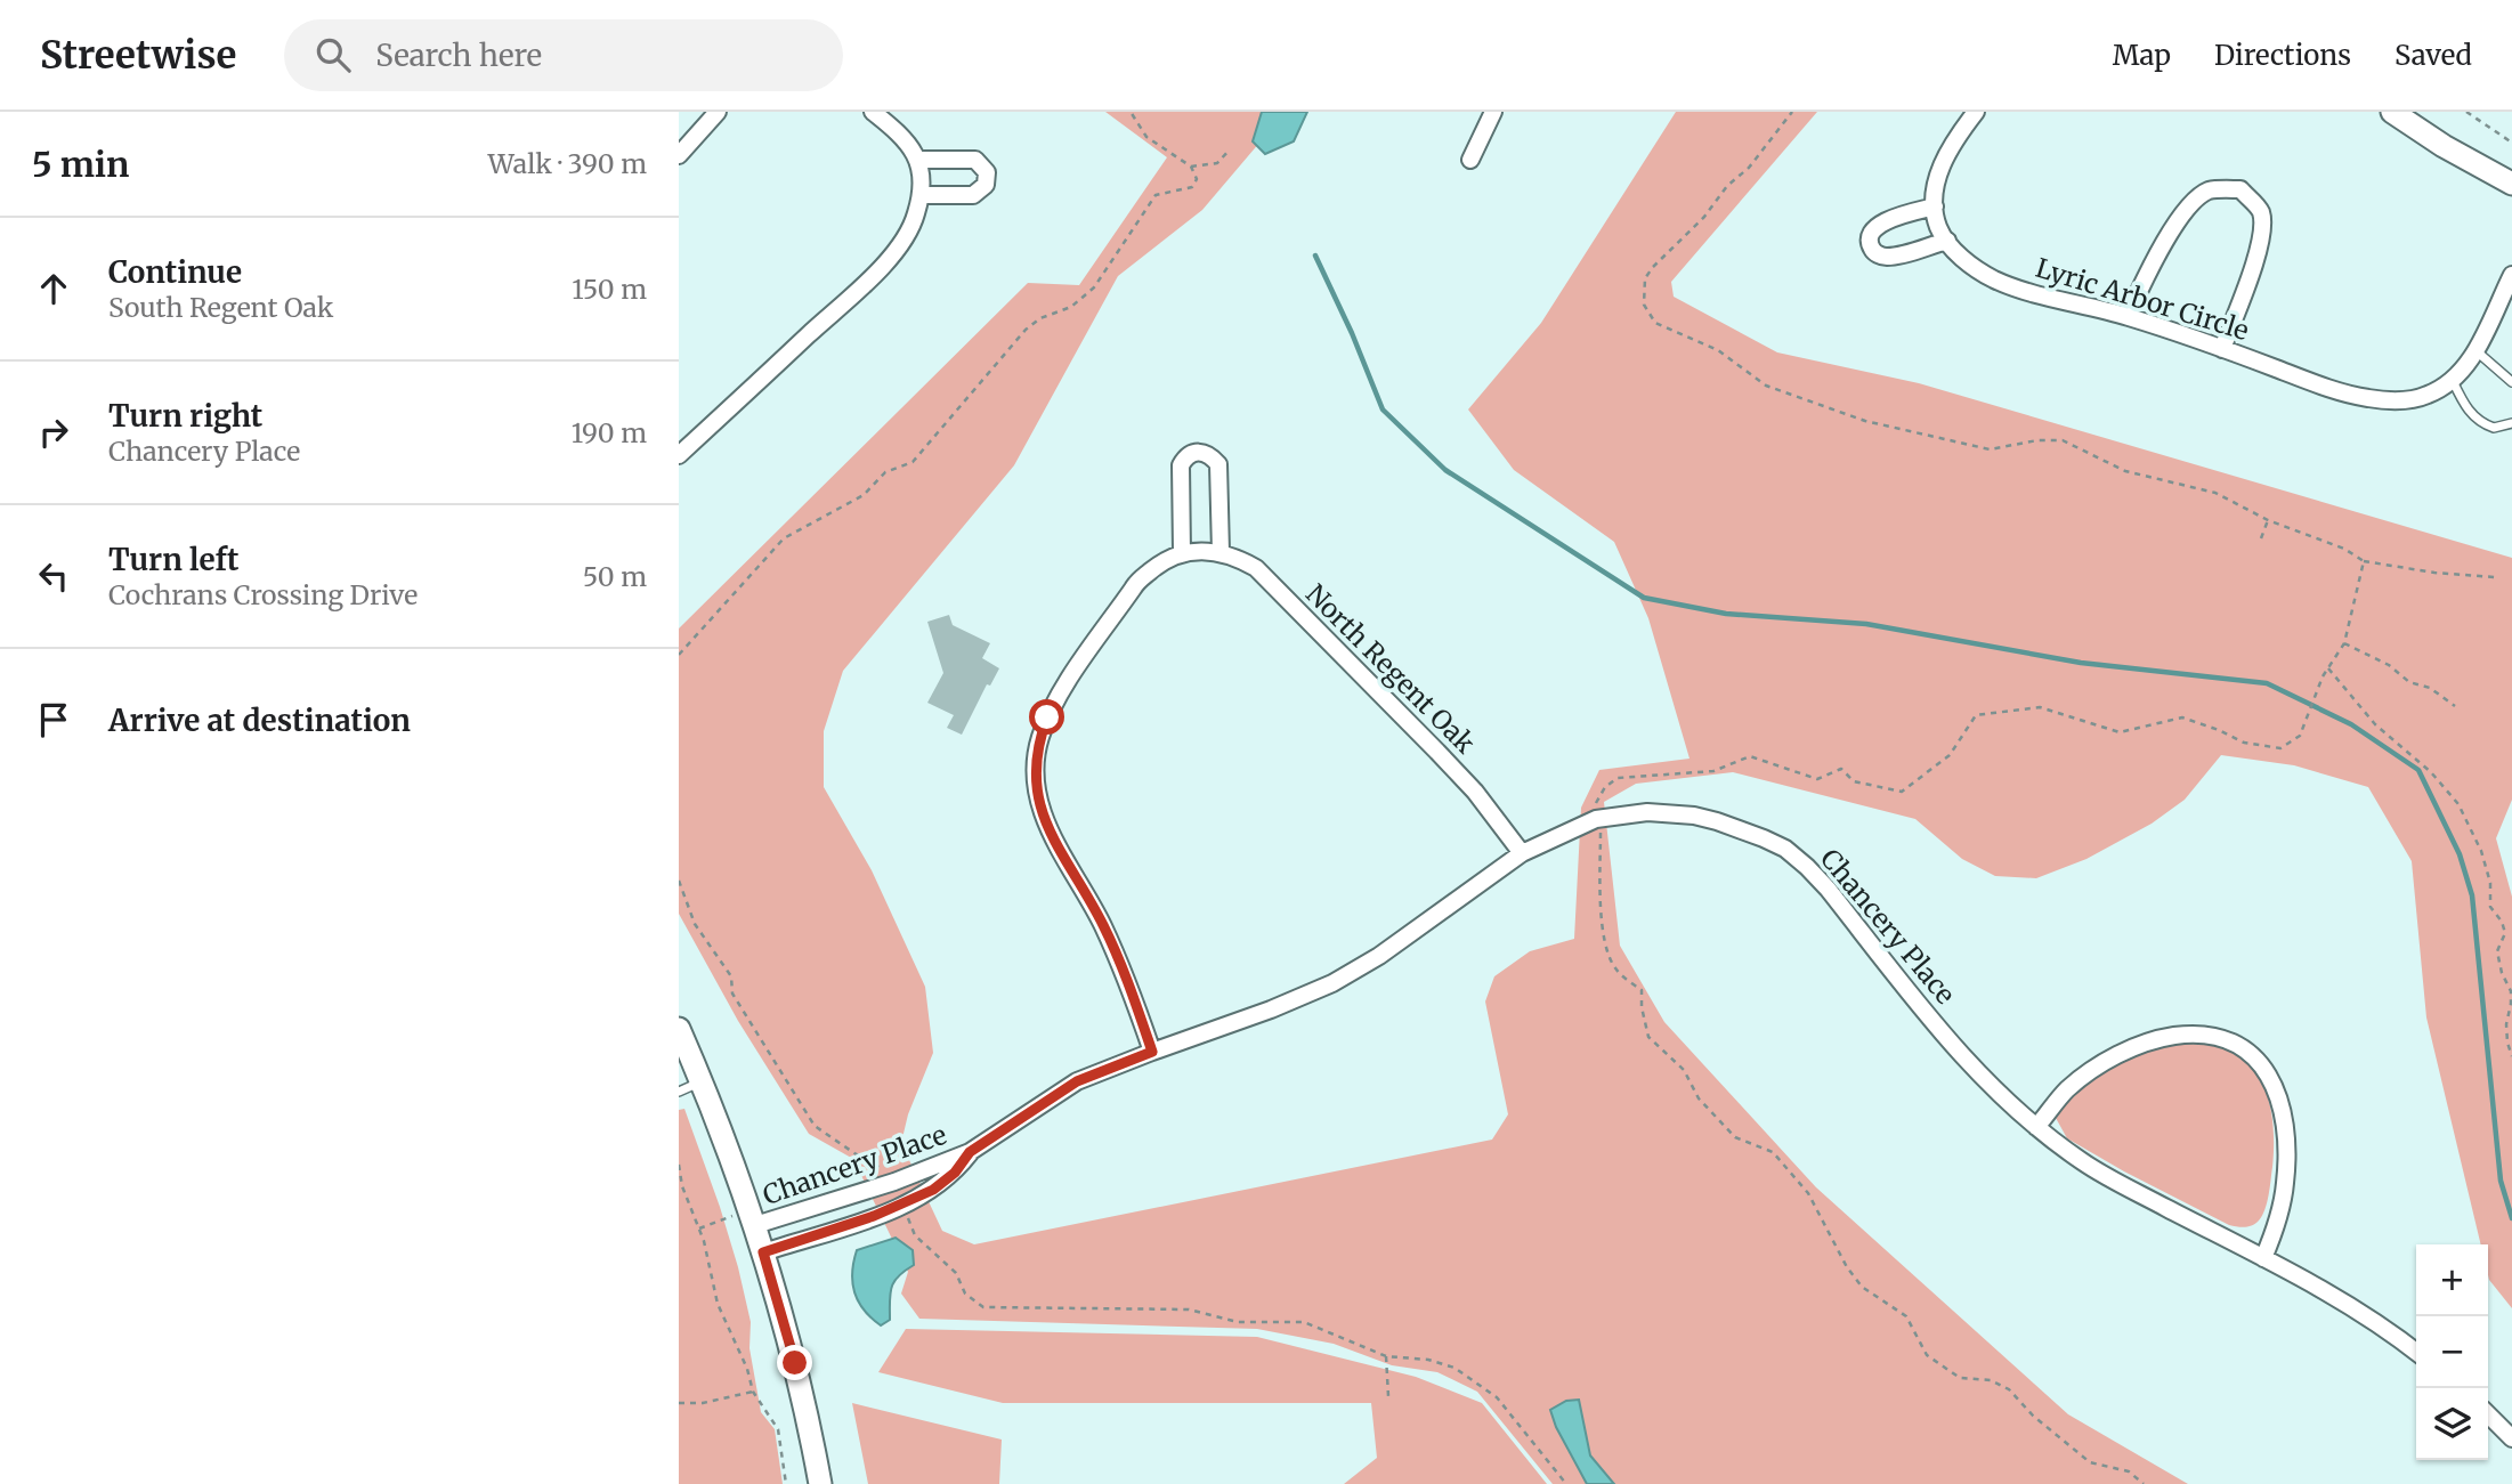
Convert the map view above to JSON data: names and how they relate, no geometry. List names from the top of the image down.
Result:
{
  "streets": {
    "street": ["Lyric Arbor Circle", "North Regent Oak", "Chancery Place"]
  },
  "crossings": [
    ["North Regent Oak", "Chancery Place"]
  ],
  "page": {
    "header": "Streetwise",
    "search": "Search here",
    "nav": ["Map", "Directions", "Saved"],
    "heading": ["5 min", "Walk · 390 m"],
    "list": [
      ["Continue", "South Regent Oak", "150 m"],
      ["Turn right", "Chancery Place", "190 m"],
      ["Turn left", "Cochrans Crossing Drive", "50 m"],
      "Arrive at destination"
    ],
    "map_buttons": ["+", "−"]
  }
}
